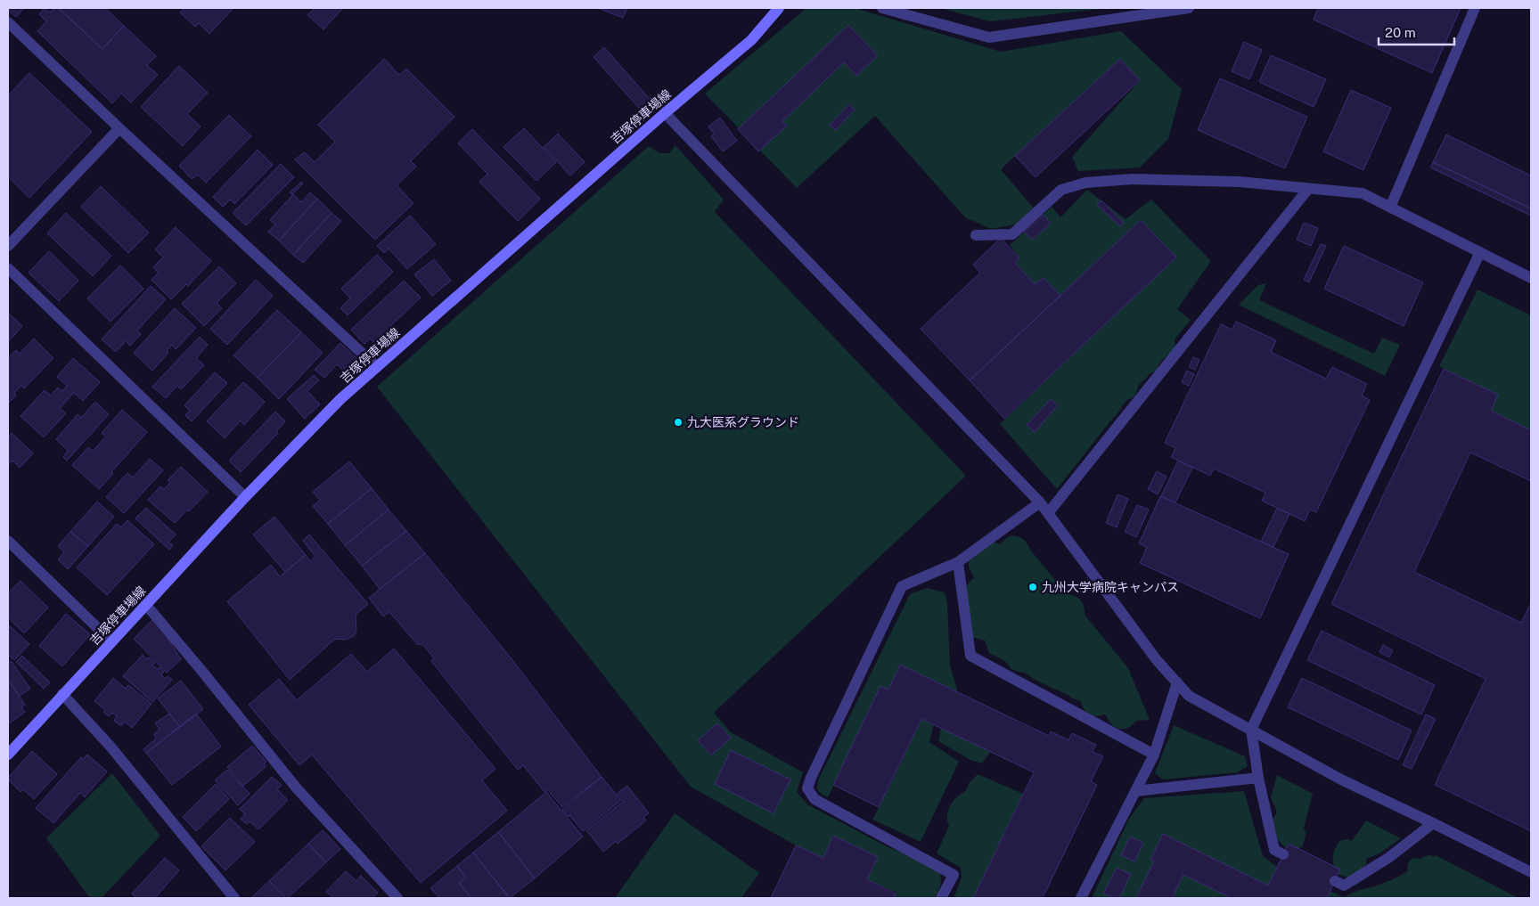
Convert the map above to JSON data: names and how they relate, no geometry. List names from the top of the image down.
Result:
{
  "streets": {
    "main road": ["吉塚停車場線"]
  },
  "places": ["九大医系グラウンド", "九州大学病院キャンパス"],
  "scale_bar": "20 m"
}
